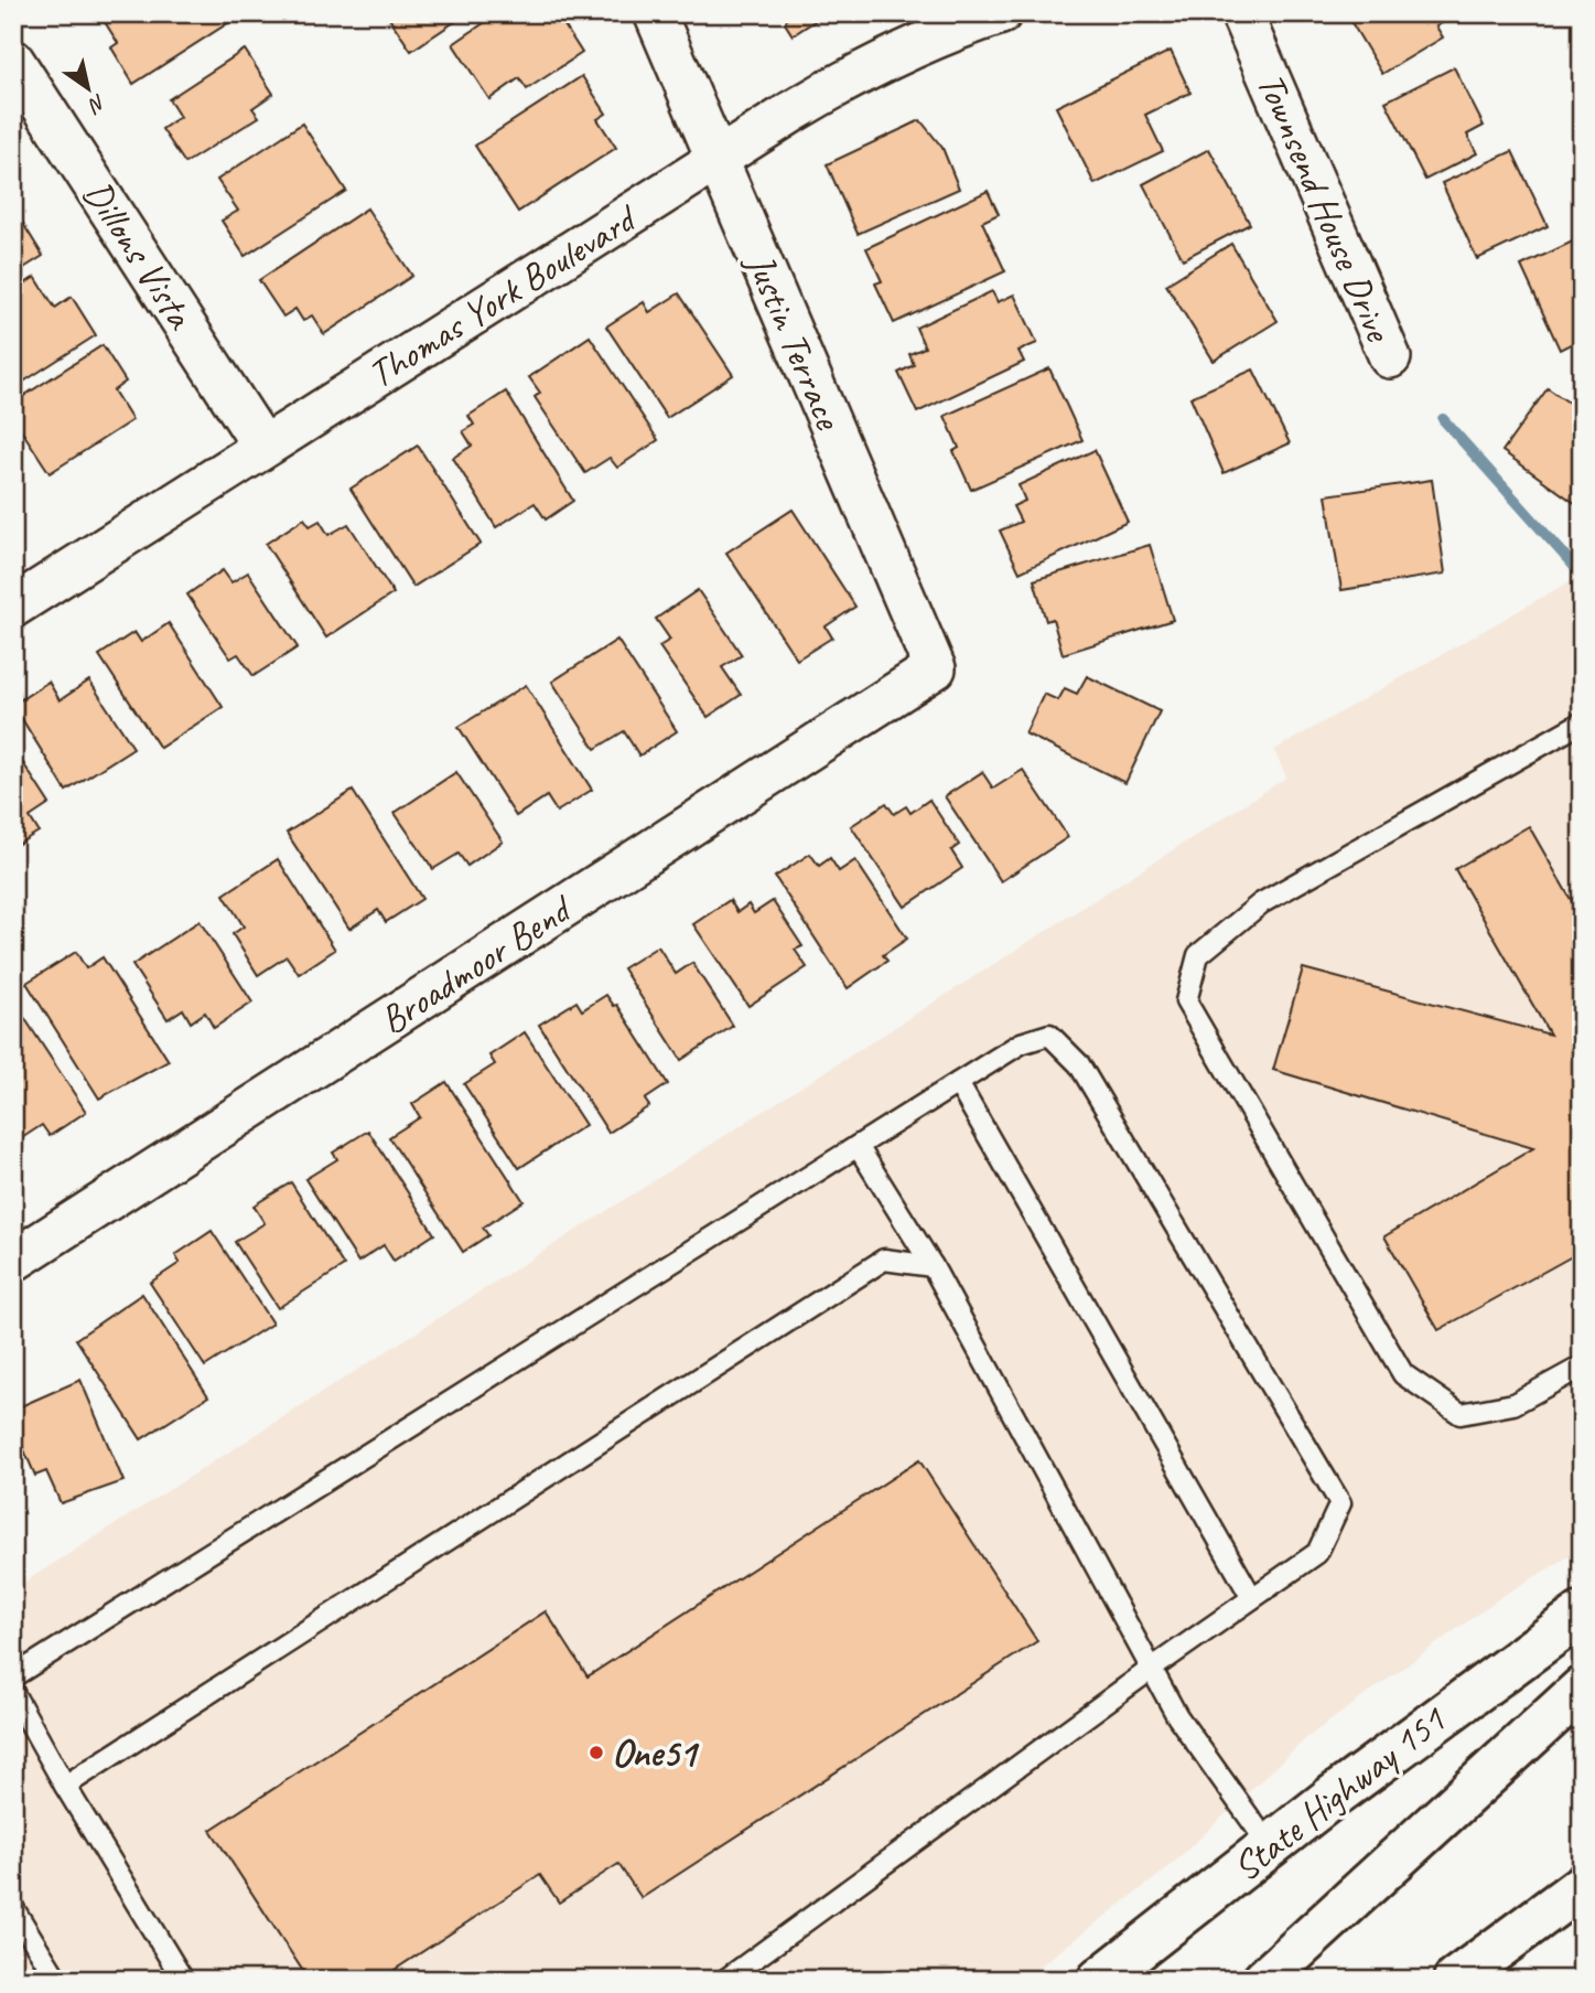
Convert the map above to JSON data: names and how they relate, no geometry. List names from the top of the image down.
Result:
{
  "streets": {
    "main road": ["State Highway 151"],
    "street": [
      "Townsend House Drive",
      "Dillons Vista",
      "Thomas York Boulevard",
      "Justin Terrace",
      "Broadmoor Bend"
    ]
  },
  "crossings": [
    ["Dillons Vista", "Thomas York Boulevard"],
    ["Thomas York Boulevard", "Justin Terrace"],
    ["Justin Terrace", "Broadmoor Bend"]
  ],
  "places": ["One51"],
  "north": "bottom right"
}
